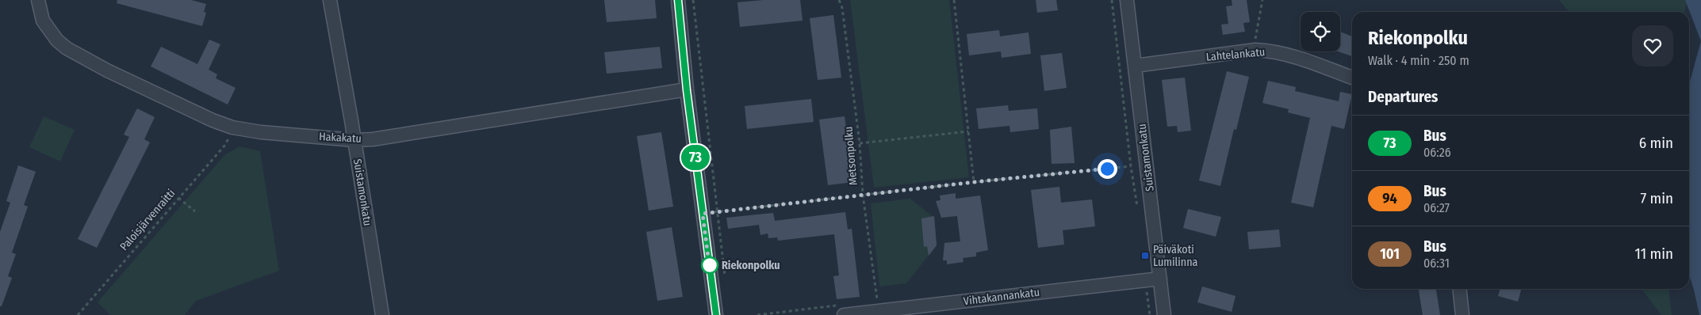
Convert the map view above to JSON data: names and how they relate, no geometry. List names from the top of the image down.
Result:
{
  "streets": {
    "street": [
      "Lahtelankatu",
      "Hakakatu",
      "Suistamonkatu",
      "Vihtakannankatu"
    ],
    "path": ["Metsonpolku", "Paloisjärvenraitti"]
  },
  "crossings": [
    ["Lahtelankatu", "Suistamonkatu"],
    ["Hakakatu", "Suistamonkatu"],
    ["Suistamonkatu", "Vihtakannankatu"]
  ],
  "places": {
    "transit": ["Päiväkoti Lumilinna"],
    "other": ["Riekonpolku"]
  },
  "lines": ["bus line 73"],
  "page": {
    "on_map": "73",
    "heading": [
      ["Riekonpolku", "Walk · 4 min · 250 m"],
      "Departures"
    ],
    "list": [
      {
        "mark": "73",
        "name": "Bus",
        "note": "06:26",
        "value": "6 min"
      },
      {
        "mark": "94",
        "name": "Bus",
        "note": "06:27",
        "value": "7 min"
      },
      {
        "mark": "101",
        "name": "Bus",
        "note": "06:31",
        "value": "11 min"
      }
    ]
  }
}
